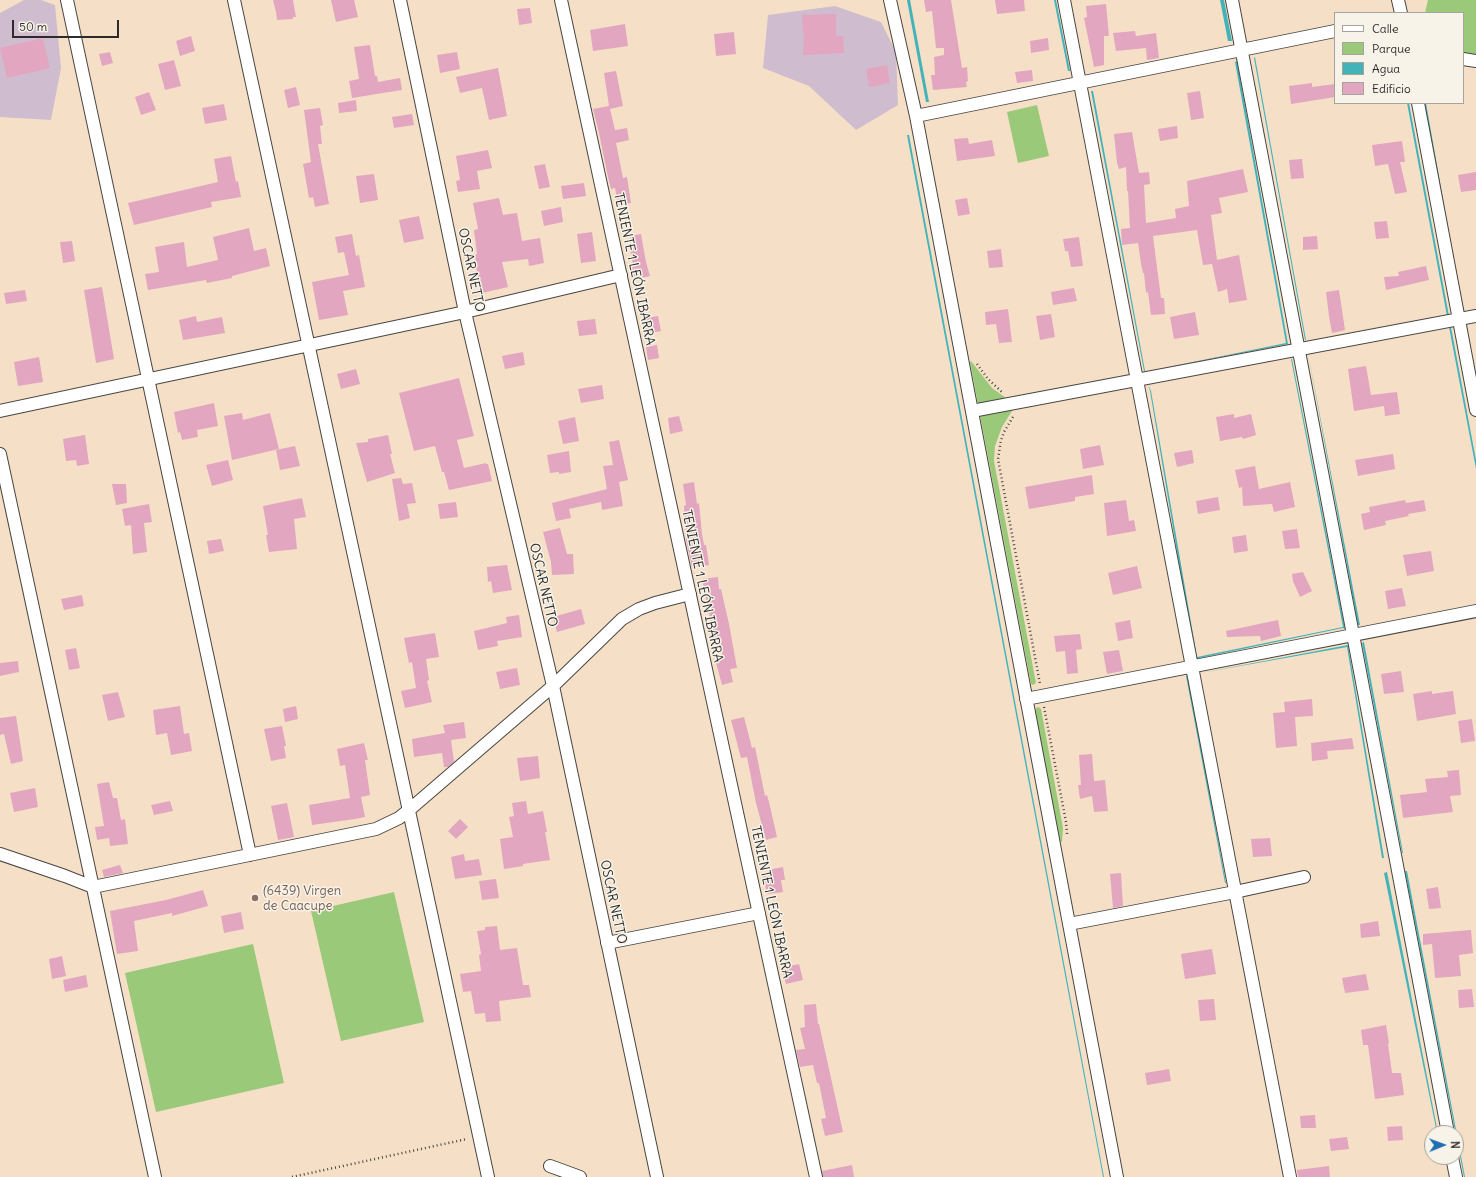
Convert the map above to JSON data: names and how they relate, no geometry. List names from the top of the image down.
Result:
{
  "streets": {
    "street": ["TENIENTE 1 LEÓN IBARRA", "OSCAR NETTO"]
  },
  "places": ["(6439) Virgen de Caacupe"],
  "legend": [
    "Calle",
    "Parque",
    "Agua",
    "Edificio"
  ],
  "scale_bar": "50 m",
  "north": "right"
}
